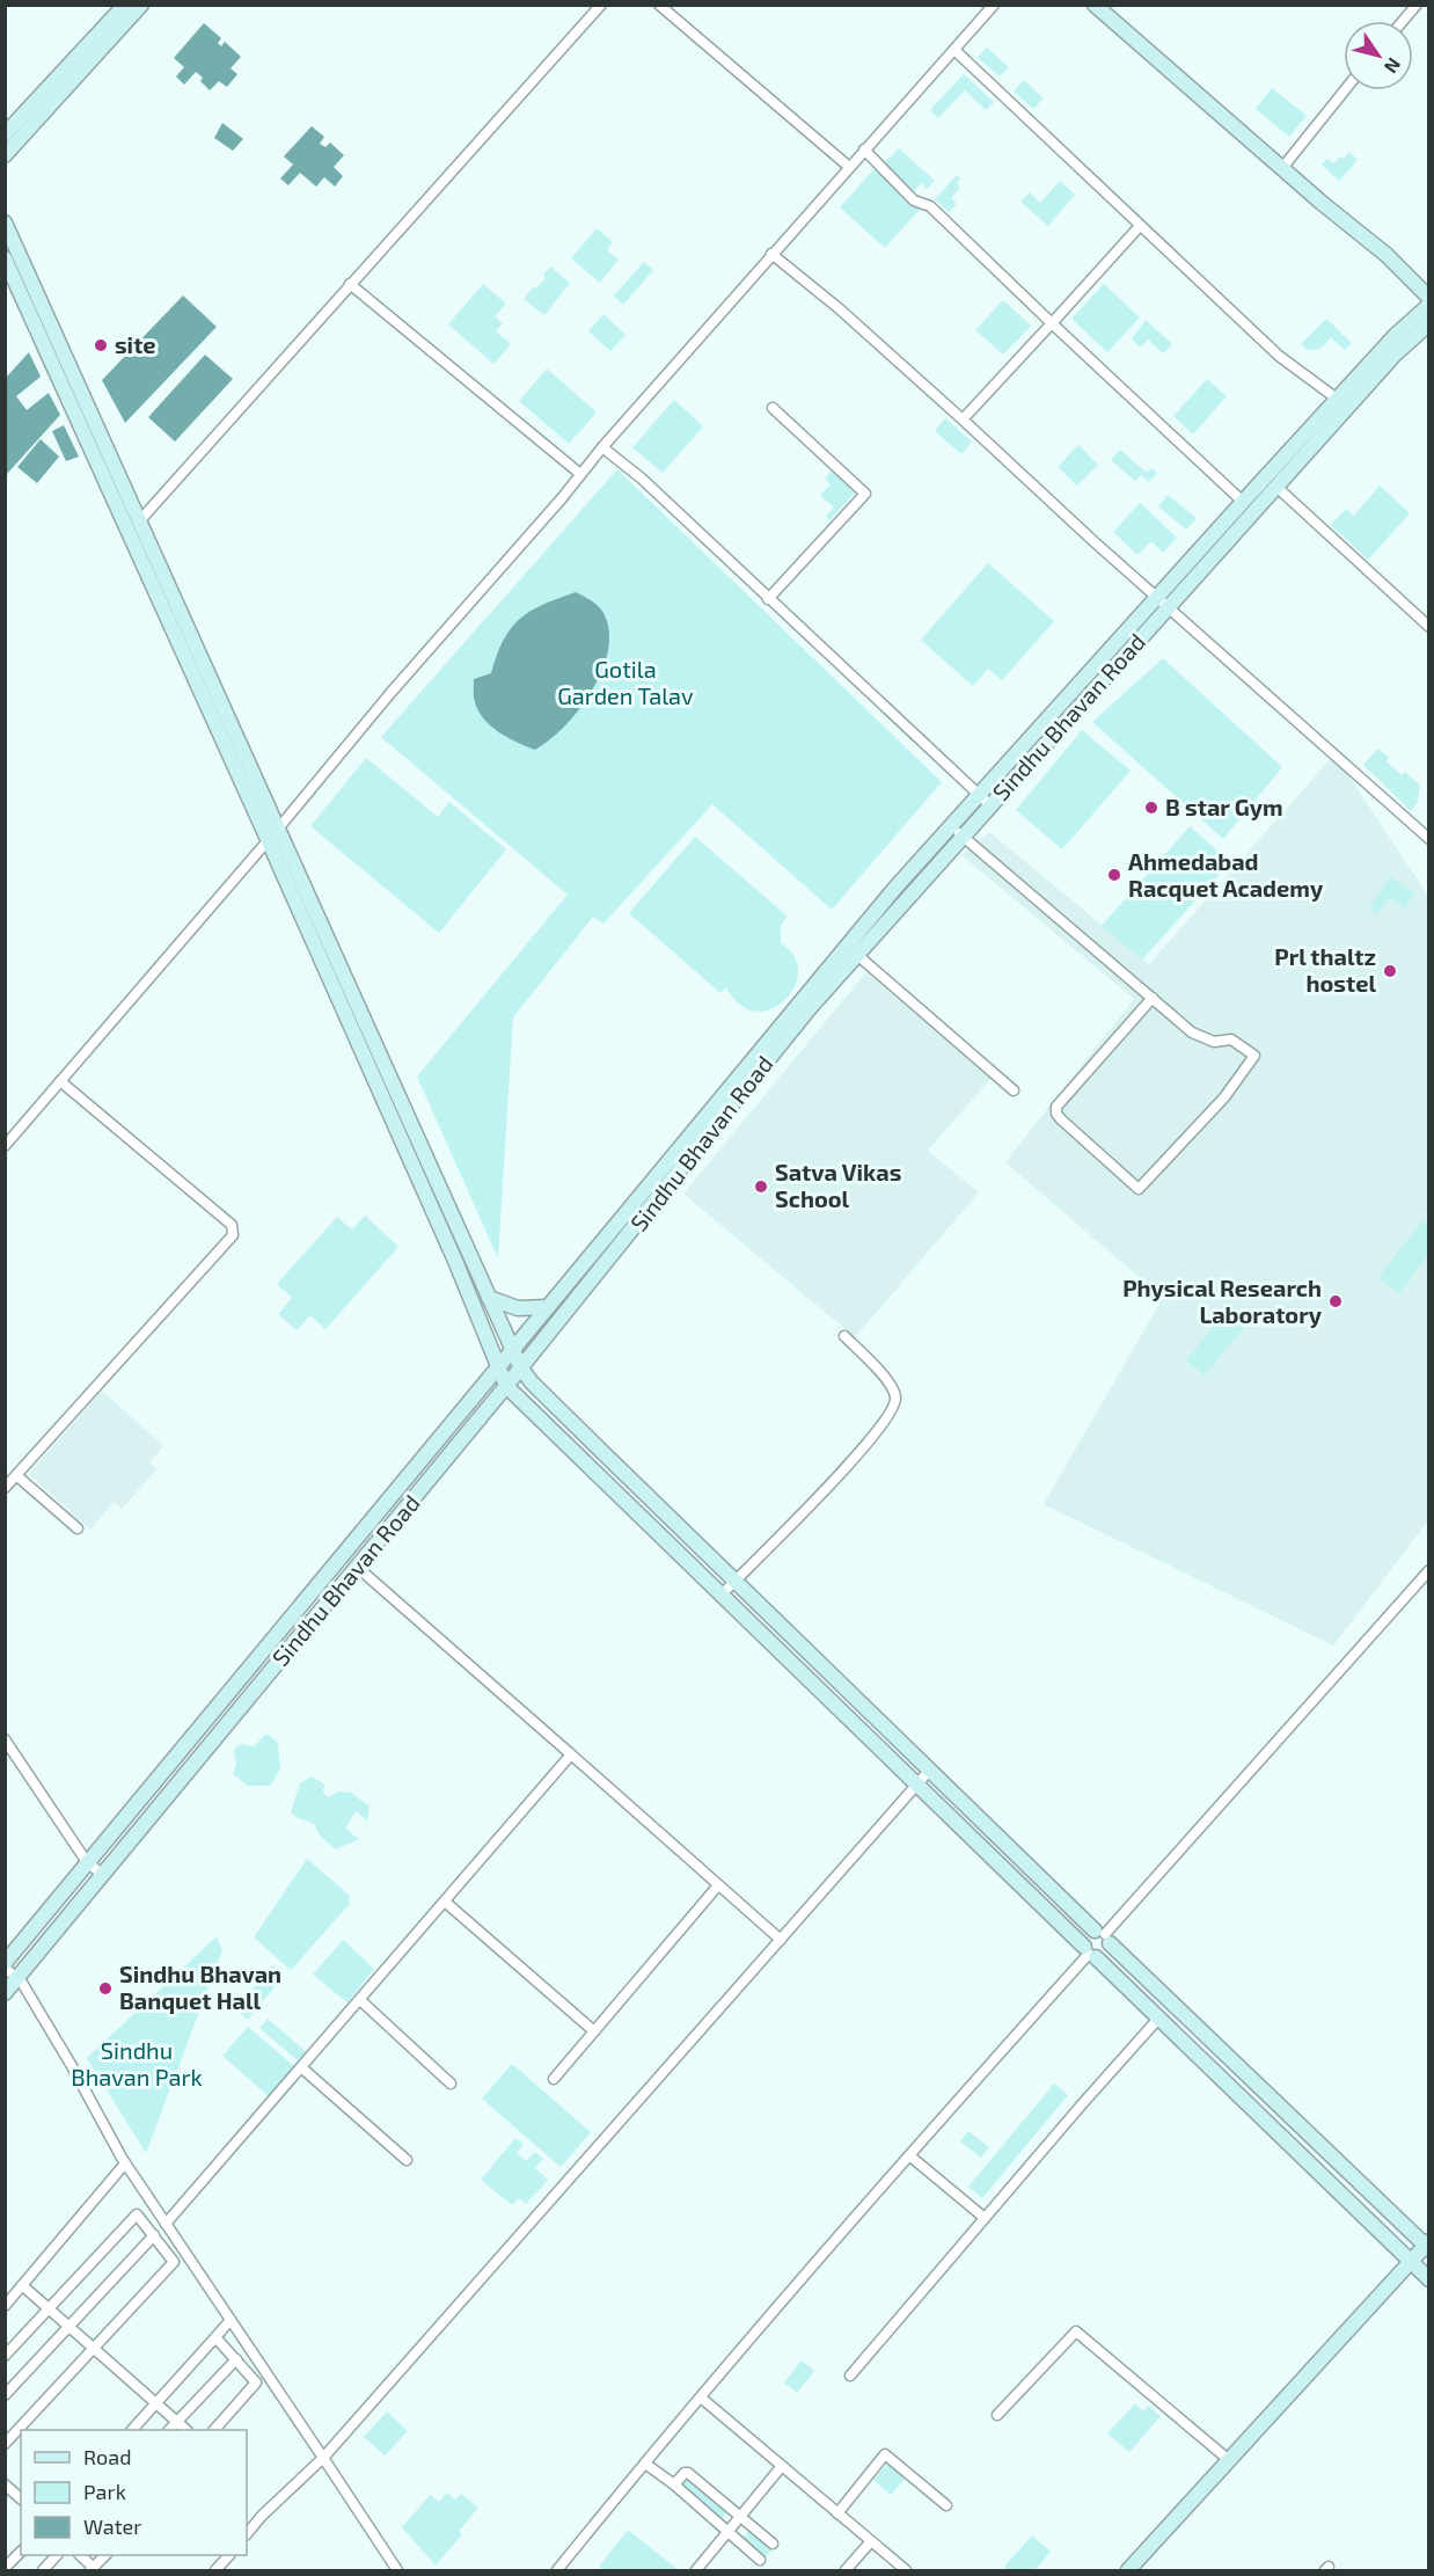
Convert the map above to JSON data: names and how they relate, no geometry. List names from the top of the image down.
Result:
{
  "streets": {
    "main road": ["Sindhu Bhavan Road"]
  },
  "parks": ["Gotila Garden Talav", "Sindhu Bhavan Park"],
  "places": [
    "site",
    "B star Gym",
    "Ahmedabad Racquet Academy",
    "Prl thaltz hostel",
    "Satva Vikas School",
    "Physical Research Laboratory",
    "Sindhu Bhavan Banquet Hall"
  ],
  "legend": ["Road", "Park", "Water"],
  "north": "bottom right"
}
